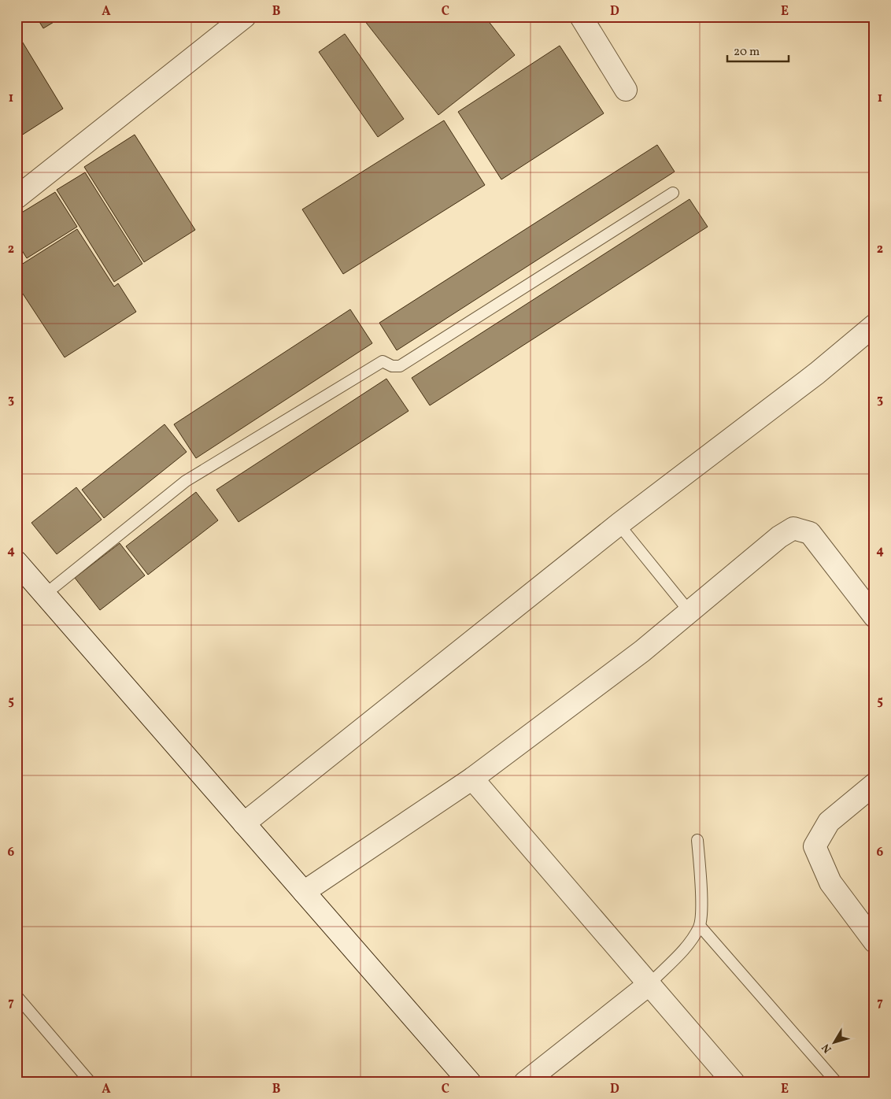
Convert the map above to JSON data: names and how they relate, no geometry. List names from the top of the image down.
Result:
{
  "scale_bar": "20 m",
  "north": "bottom left",
  "grid": {
    "columns": [
      "A",
      "B",
      "C",
      "D",
      "E"
    ],
    "rows": [
      "1",
      "2",
      "3",
      "4",
      "5",
      "6",
      "7"
    ]
  }
}
